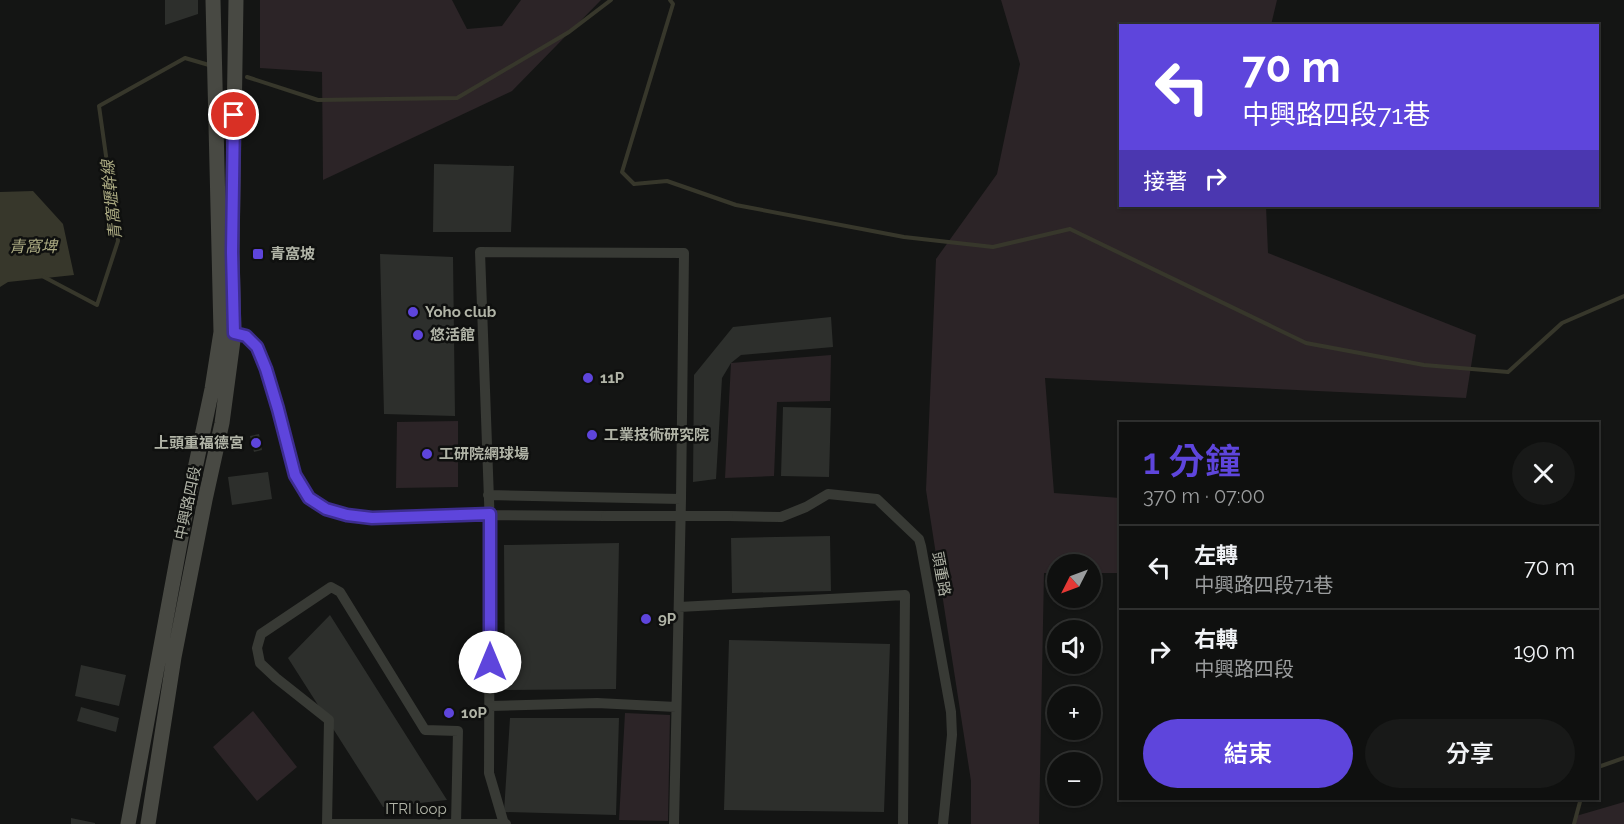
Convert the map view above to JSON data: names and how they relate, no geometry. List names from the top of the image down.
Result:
{
  "streets": {
    "main road": ["中興路四段"],
    "street": ["頭重路", "ITRI loop"]
  },
  "crossings": [
    ["中興路四段", "頭重路"]
  ],
  "water": ["青窩壢幹線", "青窩埤"],
  "places": {
    "transit": ["青窩坡"],
    "other": [
      "Yoho club",
      "悠活館",
      "11P",
      "工業技術研究院",
      "上頭重福德宮",
      "工研院網球場",
      "9P",
      "10P"
    ]
  },
  "north": "bottom left",
  "page": {
    "turn": ["70 m", "中興路四段71巷"],
    "then": "接著",
    "heading": ["1 分鐘", "370 m · 07:00"],
    "list": [
      {
        "name": "左轉",
        "note": "中興路四段71巷",
        "value": "70 m"
      },
      {
        "name": "右轉",
        "note": "中興路四段",
        "value": "190 m"
      }
    ],
    "map_buttons": ["+", "−"],
    "buttons": ["結束", "分享"]
  }
}
